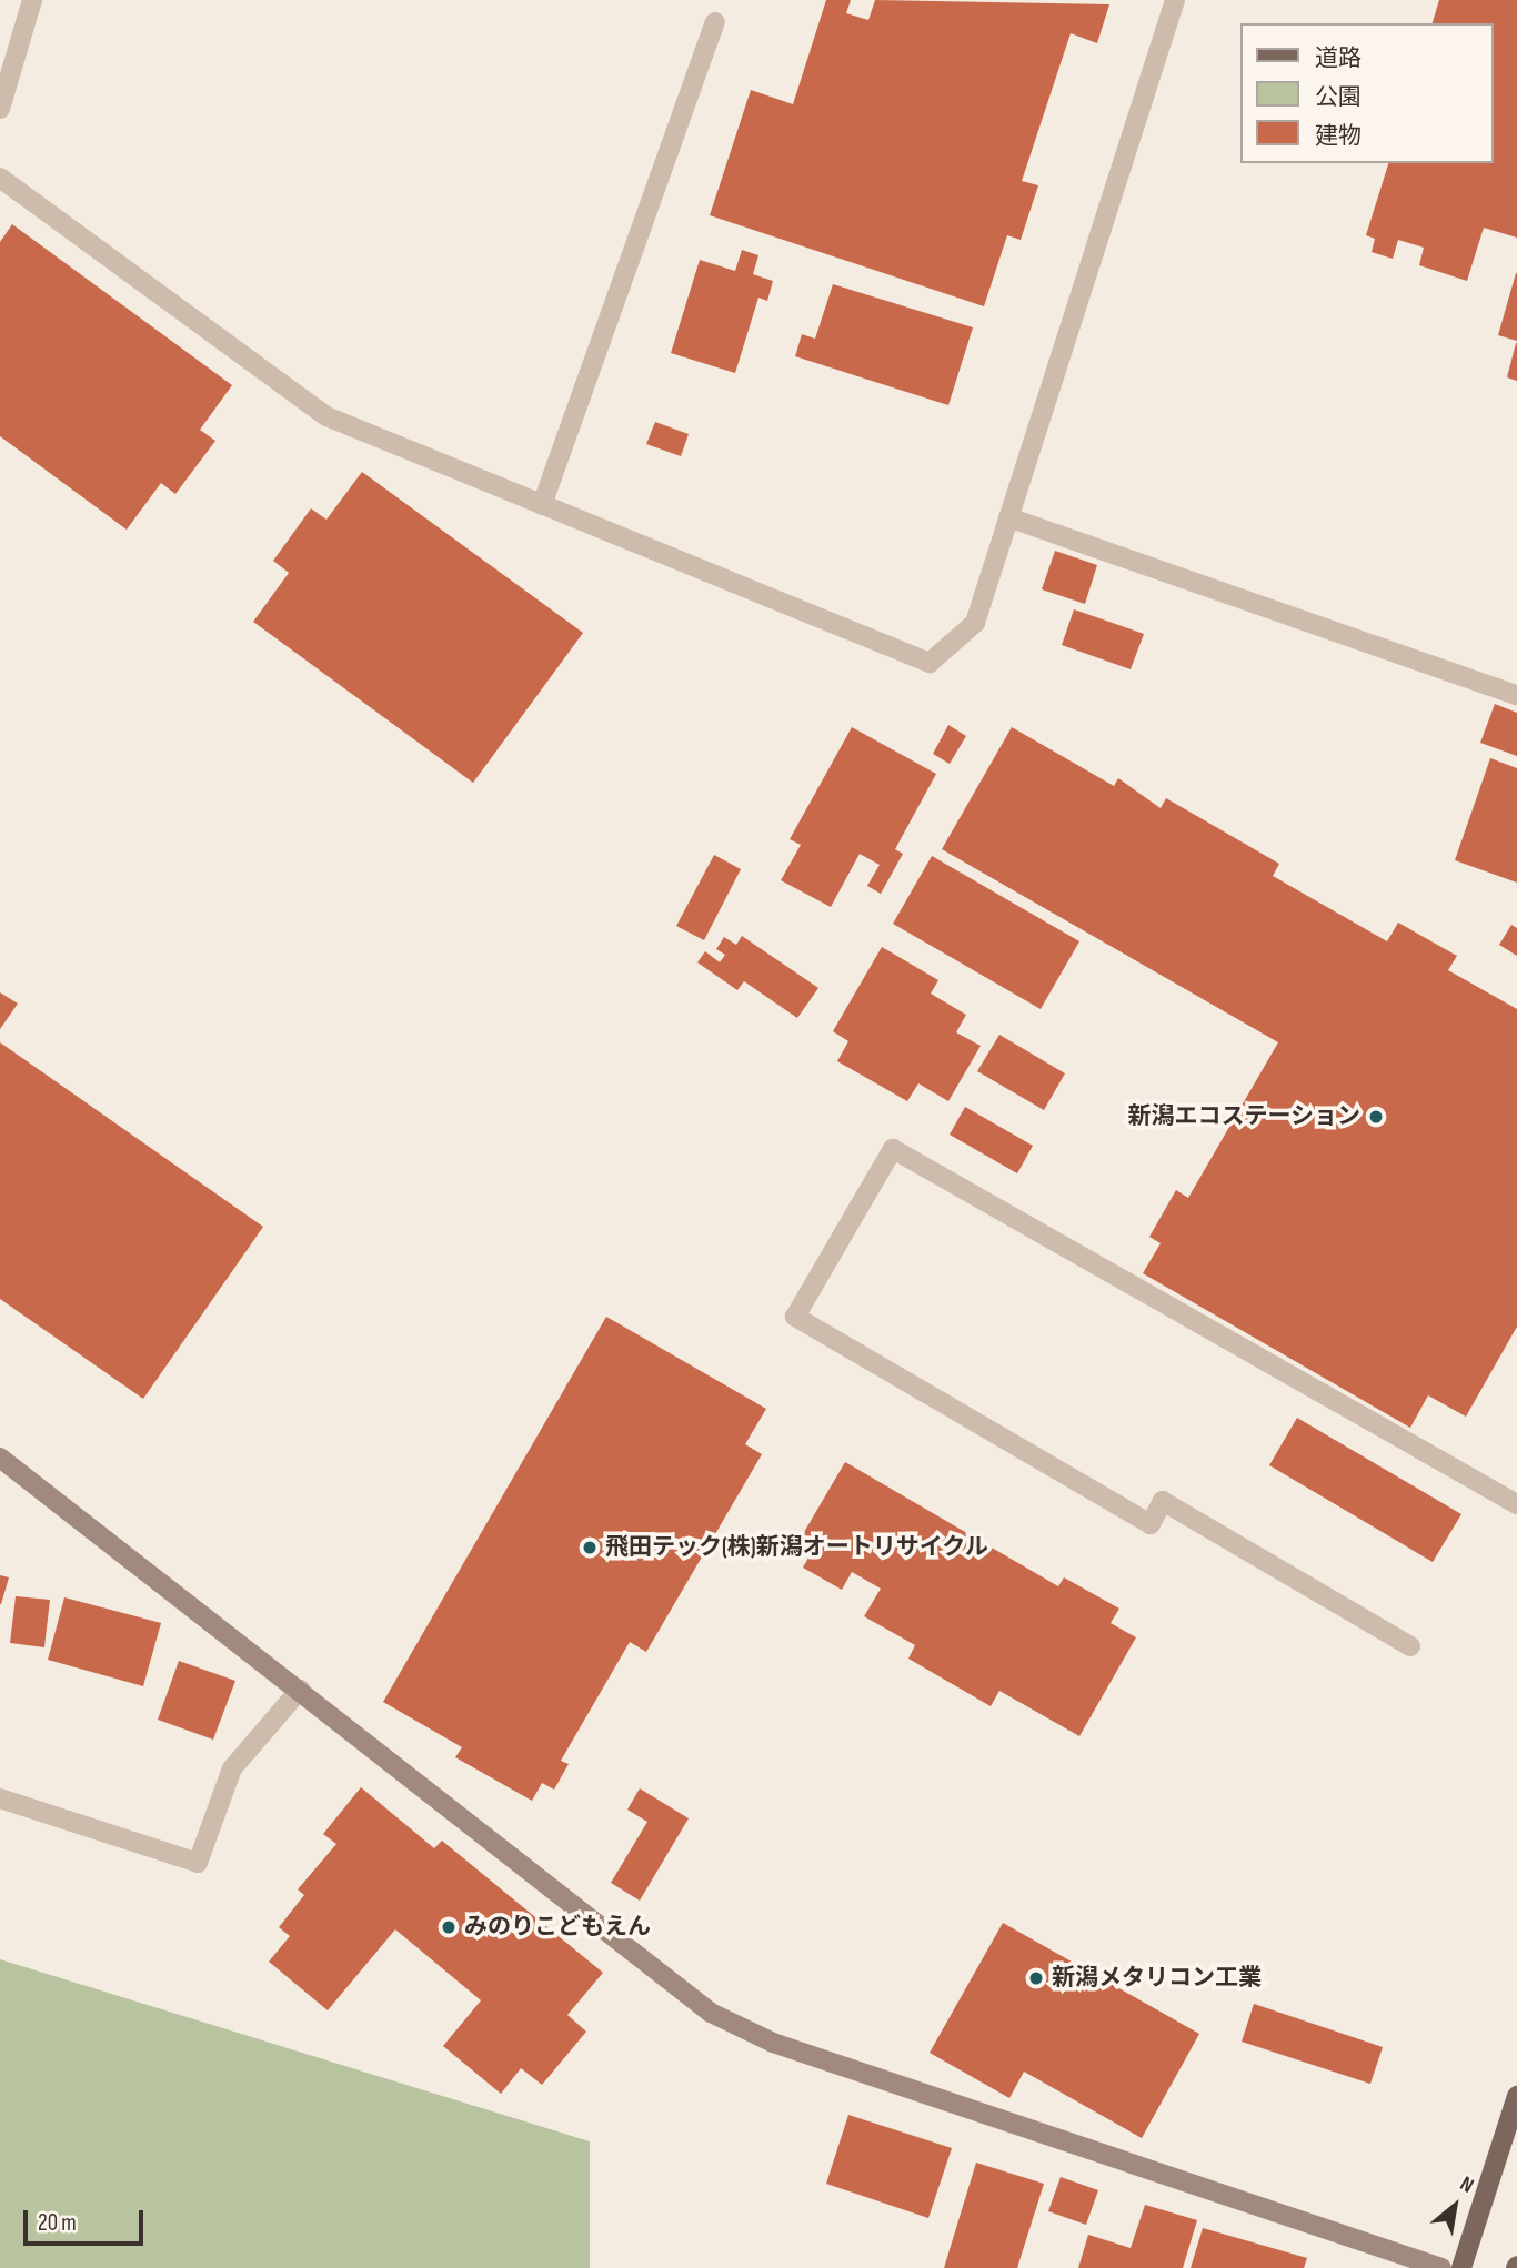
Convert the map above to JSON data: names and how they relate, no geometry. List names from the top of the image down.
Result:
{
  "places": [
    "新潟エコステーション",
    "飛田テック(株)新潟オートリサイクル",
    "みのりこどもえん",
    "新潟メタリコン工業"
  ],
  "legend": ["道路", "公園", "建物"],
  "scale_bar": "20 m",
  "north": "top right"
}
